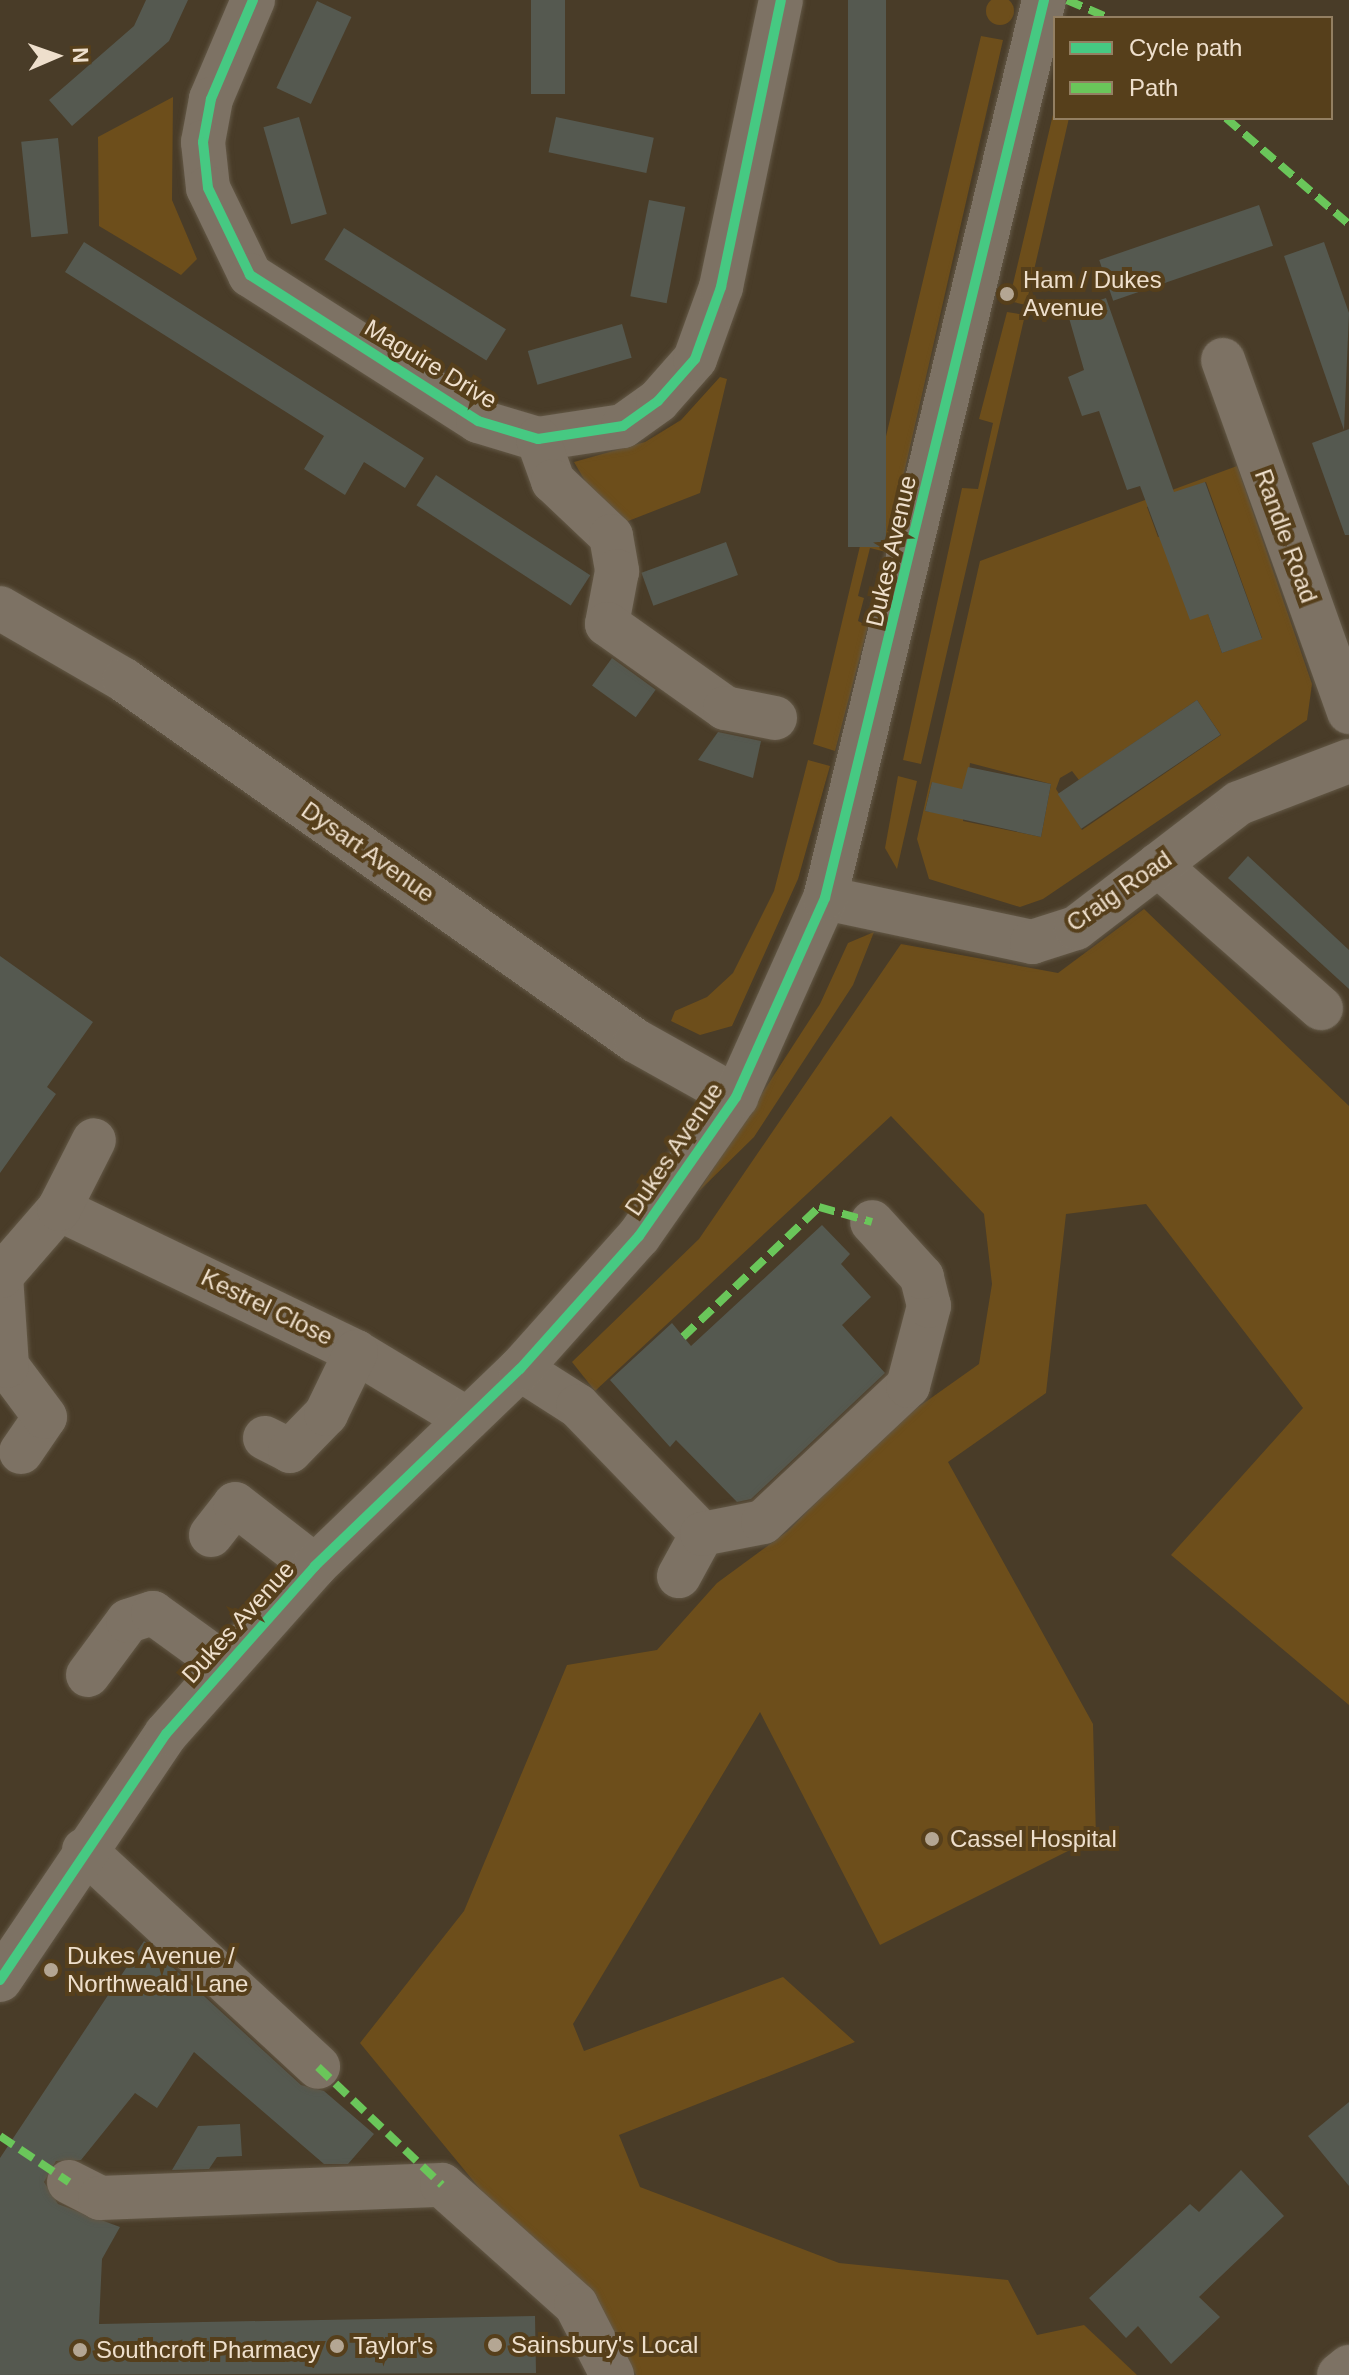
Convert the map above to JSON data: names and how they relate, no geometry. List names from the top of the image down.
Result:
{
  "streets": {
    "street": [
      "Maguire Drive",
      "Randle Road",
      "Dukes Avenue",
      "Dysart Avenue",
      "Craig Road",
      "Kestrel Close"
    ]
  },
  "crossings": [
    ["Dukes Avenue", "Dysart Avenue"],
    ["Dukes Avenue", "Craig Road"],
    ["Dukes Avenue", "Kestrel Close"]
  ],
  "places": [
    "Ham / Dukes Avenue",
    "Cassel Hospital",
    "Dukes Avenue / Northweald Lane",
    "Sainsbury's Local",
    "Taylor's",
    "Southcroft Pharmacy"
  ],
  "legend": ["Cycle path", "Path"],
  "north": "right"
}
